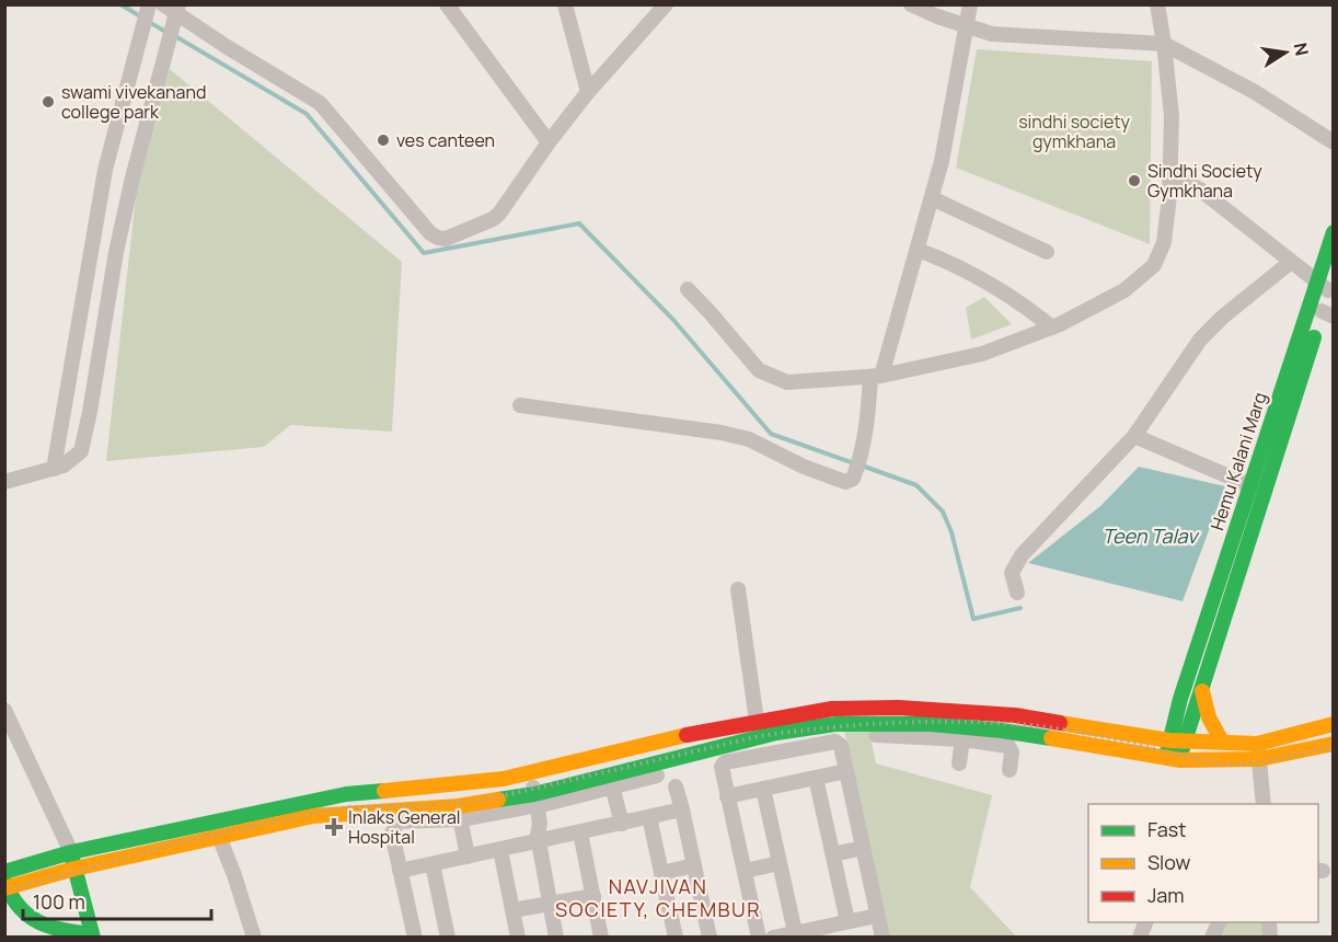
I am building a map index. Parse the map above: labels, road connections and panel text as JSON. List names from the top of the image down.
{
  "streets": {
    "main road": ["Hemu Kalani Marg"]
  },
  "districts": ["NAVJIVAN SOCIETY, CHEMBUR"],
  "water": ["Teen Talav"],
  "parks": ["sindhi society gymkhana"],
  "places": {
    "other": ["swami vivekanand college park", "ves canteen", "Sindhi Society Gymkhana"],
    "health": ["Inlaks General Hospital"]
  },
  "legend": ["Fast", "Slow", "Jam"],
  "scale_bar": "100 m",
  "north": "right"
}
